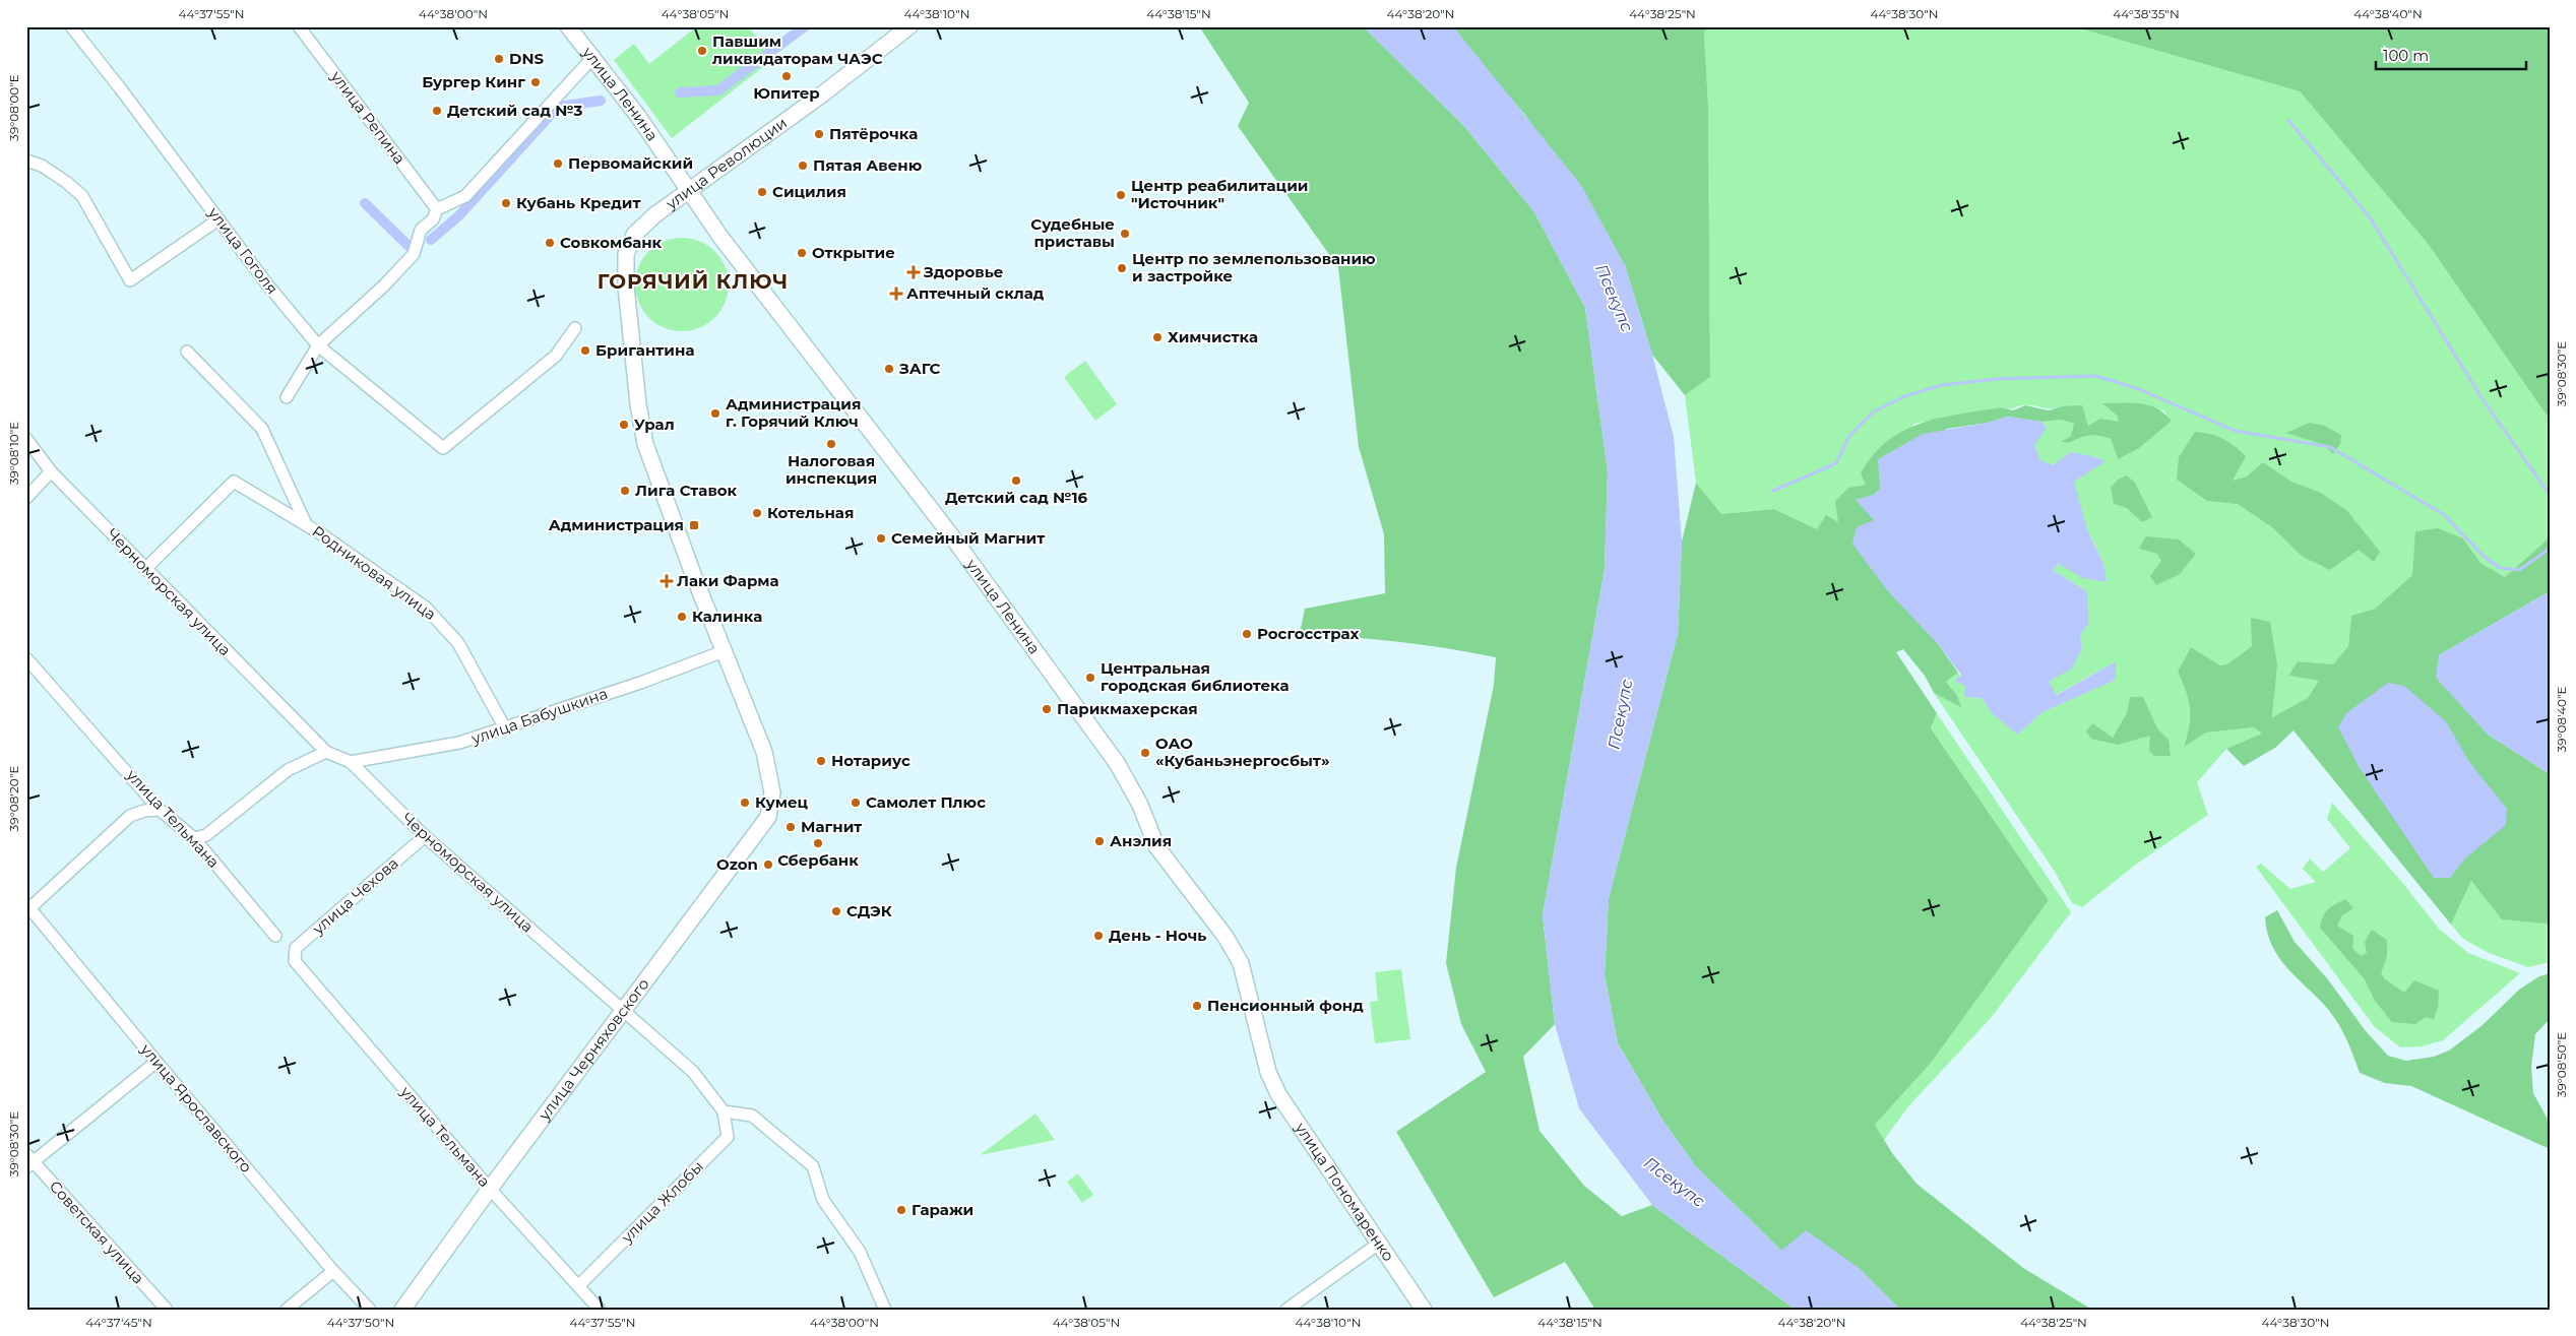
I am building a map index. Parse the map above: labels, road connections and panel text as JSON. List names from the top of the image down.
{
  "streets": {
    "street": [
      "улица Ленина",
      "улица Репина",
      "улица Революции",
      "улица Гоголя",
      "Родниковая улица",
      "Черноморская улица",
      "улица Бабушкина",
      "улица Тельмана",
      "улица Чехова",
      "улица Черняховского",
      "улица Ярославского",
      "улица Пономаренко",
      "улица Жлобы",
      "Советская улица"
    ]
  },
  "crossings": [
    ["улица Ленина", "улица Революции"],
    ["улица Ленина", "улица Пономаренко"],
    ["улица Революции", "улица Бабушкина"],
    ["улица Революции", "улица Черняховского"],
    ["Родниковая улица", "Черноморская улица"],
    ["Родниковая улица", "улица Бабушкина"],
    ["Черноморская улица", "улица Бабушкина"],
    ["Черноморская улица", "улица Чехова"],
    ["Черноморская улица", "улица Черняховского"],
    ["Черноморская улица", "улица Жлобы"],
    ["улица Бабушкина", "улица Черняховского"],
    ["улица Тельмана", "улица Чехова"],
    ["улица Тельмана", "улица Черняховского"],
    ["улица Тельмана", "улица Жлобы"]
  ],
  "districts": ["ГОРЯЧИЙ КЛЮЧ"],
  "water": ["Псекупс"],
  "places": {
    "other": [
      "Павшим ликвидаторам ЧАЭС",
      "DNS",
      "Юпитер",
      "Бургер Кинг",
      "Детский сад №3",
      "Пятёрочка",
      "Первомайский",
      "Пятая Авеню",
      "Сицилия",
      "Центр реабилитации \"Источник\"",
      "Кубань Кредит",
      "Судебные приставы",
      "Совкомбанк",
      "Открытие",
      "Центр по землепользованию и застройке",
      "Химчистка",
      "Бригантина",
      "ЗАГС",
      "Администрация г. Горячий Ключ",
      "Урал",
      "Налоговая инспекция",
      "Детский сад №16",
      "Лига Ставок",
      "Котельная",
      "Семейный Магнит",
      "Калинка",
      "Росгосстрах",
      "Центральная городская библиотека",
      "Парикмахерская",
      "ОАО «Кубаньэнергосбыт»",
      "Нотариус",
      "Кумец",
      "Самолет Плюс",
      "Магнит",
      "Анэлия",
      "Сбербанк",
      "Ozon",
      "СДЭК",
      "День - Ночь",
      "Пенсионный фонд",
      "Гаражи"
    ],
    "health": ["Здоровье", "Аптечный склад", "Лаки Фарма"],
    "transit": ["Администрация"]
  },
  "scale_bar": "100 m",
  "coordinates": [
    "44°37'55\"N",
    "44°38'00\"N",
    "44°38'05\"N",
    "44°38'10\"N",
    "44°38'15\"N",
    "44°38'20\"N",
    "44°38'25\"N",
    "44°38'30\"N",
    "44°38'35\"N",
    "44°38'40\"N",
    "39°08'00\"E",
    "39°08'30\"E",
    "39°08'10\"E",
    "39°08'40\"E",
    "39°08'20\"E",
    "39°08'50\"E",
    "44°37'45\"N",
    "44°37'50\"N"
  ]
}
